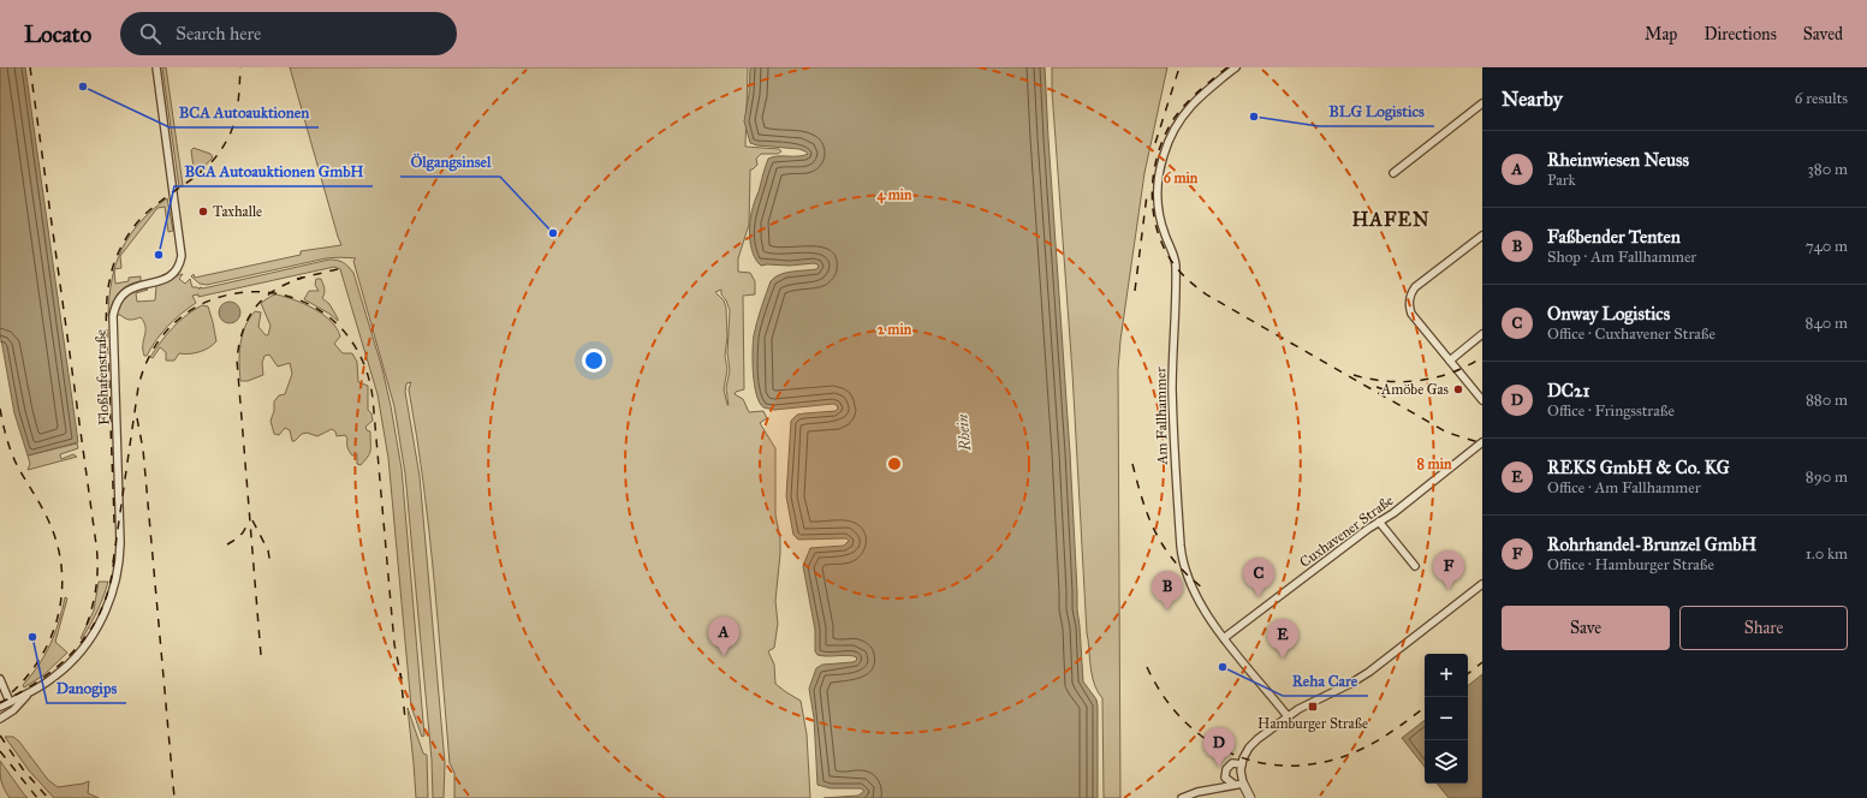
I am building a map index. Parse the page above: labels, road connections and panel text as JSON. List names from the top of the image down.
{
  "streets": {
    "street": ["Floßhafenstraße", "Am Fallhammer", "Cuxhavener Straße"]
  },
  "crossings": [
    ["Am Fallhammer", "Cuxhavener Straße"]
  ],
  "districts": ["HAFEN"],
  "water": ["Rhein"],
  "places": {
    "other": [
      "BCA Autoauktionen",
      "BLG Logistics",
      "Taxhalle",
      "Ölgangsinsel",
      "BCA Autoauktionen GmbH",
      "Amöbe Gas",
      "Danogips",
      "Reha Care"
    ],
    "transit": ["Hamburger Straße"]
  },
  "page": {
    "header": "Locato",
    "search": "Search here",
    "nav": ["Map", "Directions", "Saved"],
    "heading": ["Nearby", "6 results"],
    "list": [
      {
        "mark": "A",
        "name": "Rheinwiesen Neuss",
        "note": "Park",
        "value": "380 m"
      },
      {
        "mark": "B",
        "name": "Faßbender Tenten",
        "note": "Shop · Am Fallhammer",
        "value": "740 m"
      },
      {
        "mark": "C",
        "name": "Onway Logistics",
        "note": "Office · Cuxhavener Straße",
        "value": "840 m"
      },
      {
        "mark": "D",
        "name": "DC21",
        "note": "Office · Fringsstraße",
        "value": "880 m"
      },
      {
        "mark": "E",
        "name": "REKS GmbH & Co. KG",
        "note": "Office · Am Fallhammer",
        "value": "890 m"
      },
      {
        "mark": "F",
        "name": "Rohrhandel-Brunzel GmbH",
        "note": "Office · Hamburger Straße",
        "value": "1.0 km"
      }
    ],
    "pins": [
      "F",
      "C",
      "B",
      "A",
      "E",
      "D"
    ],
    "buttons": ["Save", "Share"],
    "map_buttons": ["+", "−"]
  },
  "rings": [
    "6 min",
    "4 min",
    "2 min",
    "8 min"
  ]
}
